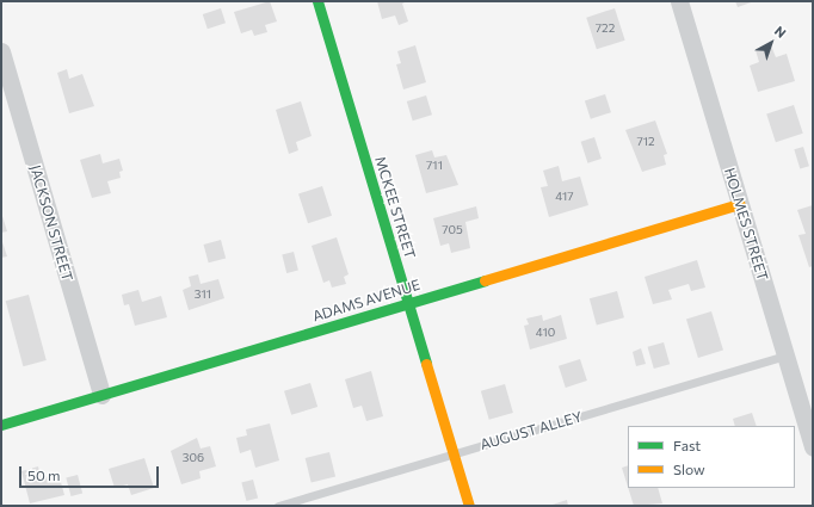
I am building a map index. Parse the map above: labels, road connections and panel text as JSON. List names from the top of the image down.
{
  "streets": {
    "street": [
      "MCKEE STREET",
      "JACKSON STREET",
      "HOLMES STREET",
      "ADAMS AVENUE"
    ],
    "lane": ["AUGUST ALLEY"]
  },
  "crossings": [
    ["MCKEE STREET", "ADAMS AVENUE"],
    ["MCKEE STREET", "AUGUST ALLEY"],
    ["JACKSON STREET", "ADAMS AVENUE"],
    ["HOLMES STREET", "ADAMS AVENUE"],
    ["HOLMES STREET", "AUGUST ALLEY"]
  ],
  "house_numbers": [
    "722",
    "712",
    "711",
    "417",
    "705",
    "311",
    "410",
    "306"
  ],
  "legend": ["Fast", "Slow"],
  "scale_bar": "50 m",
  "north": "top right"
}
